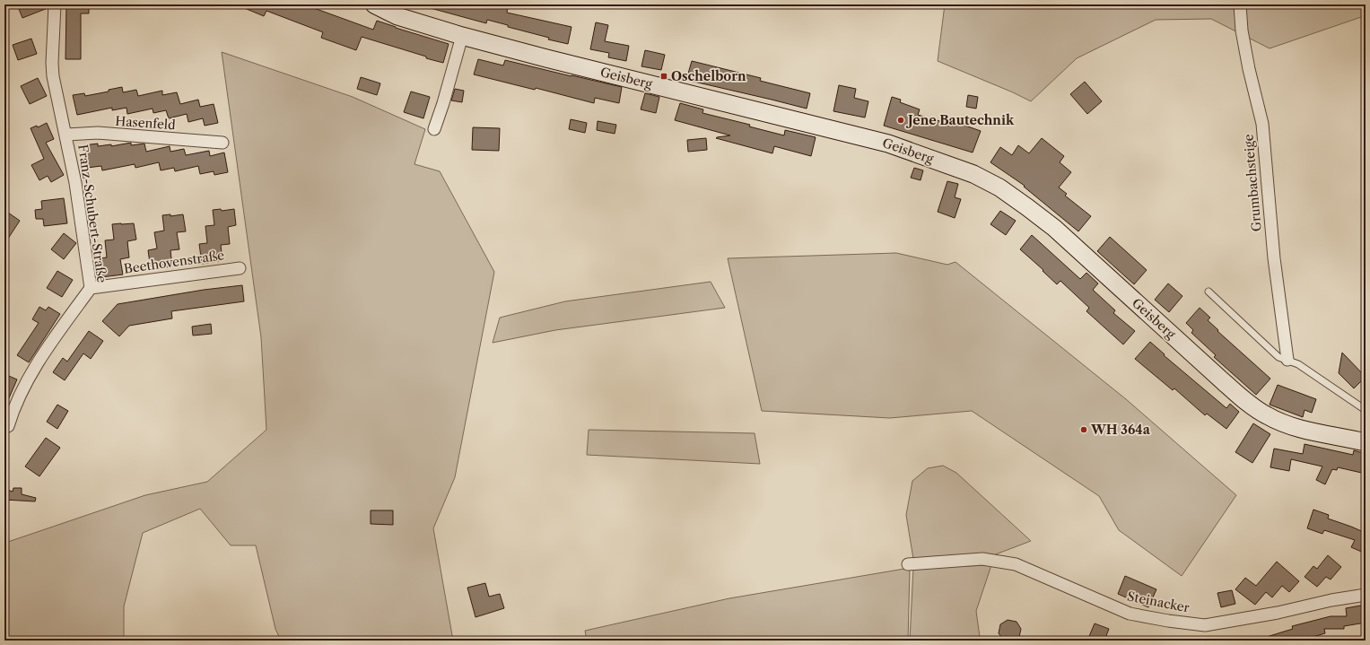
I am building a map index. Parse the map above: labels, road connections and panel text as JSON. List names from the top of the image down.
{
  "streets": {
    "street": [
      "Geisberg",
      "Hasenfeld",
      "Grumbachsteige",
      "Franz-Schubert-Straße",
      "Beethovenstraße",
      "Steinacker"
    ]
  },
  "crossings": [
    ["Hasenfeld", "Franz-Schubert-Straße"],
    ["Franz-Schubert-Straße", "Beethovenstraße"]
  ],
  "places": {
    "transit": ["Oschelborn"],
    "other": ["Jene Bautechnik", "WH 364a"]
  }
}
